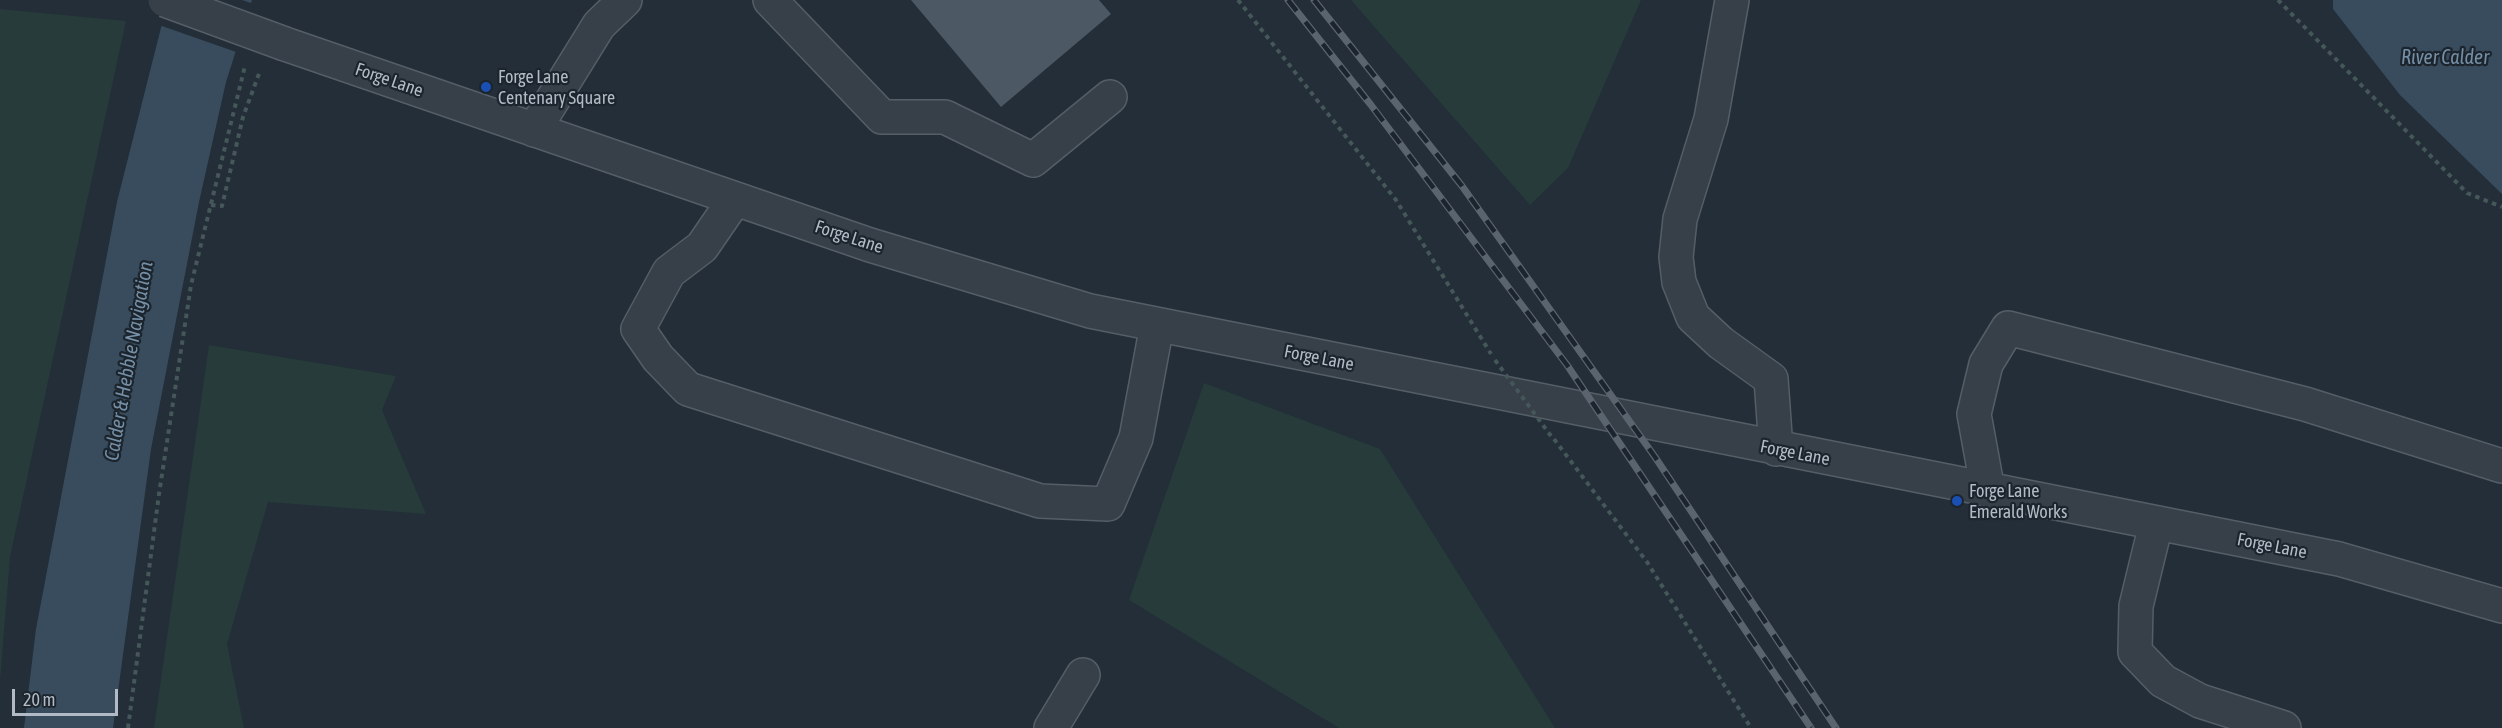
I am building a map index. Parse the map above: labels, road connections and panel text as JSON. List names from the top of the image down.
{
  "streets": {
    "street": ["Forge Lane"]
  },
  "water": ["River Calder", "Calder & Hebble Navigation"],
  "places": ["Forge Lane Centenary Square", "Forge Lane Emerald Works"],
  "scale_bar": "20 m"
}
